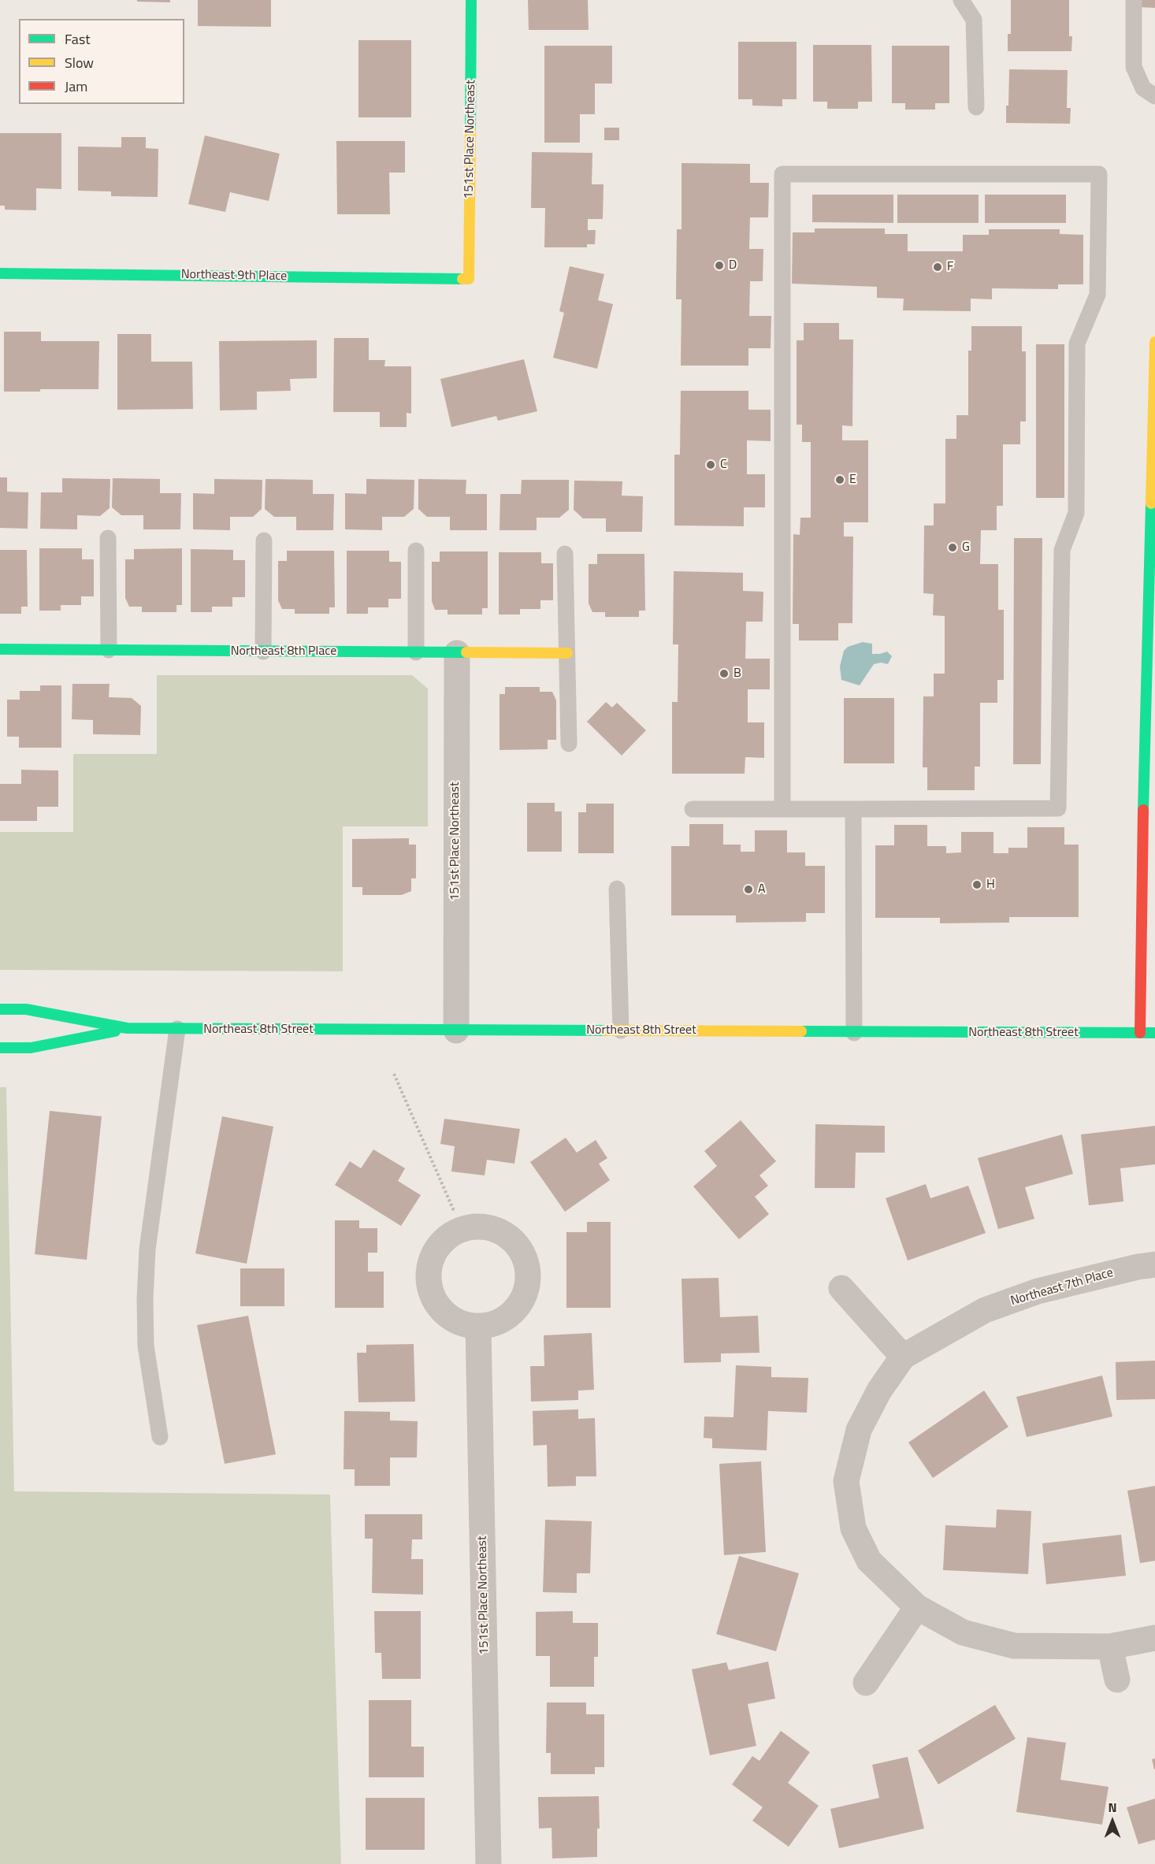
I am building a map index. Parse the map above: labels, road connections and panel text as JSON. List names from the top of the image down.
{
  "streets": {
    "street": [
      "151st Place Northeast",
      "Northeast 9th Place",
      "Northeast 8th Place",
      "Northeast 8th Street",
      "Northeast 7th Place"
    ]
  },
  "crossings": [
    ["151st Place Northeast", "Northeast 9th Place"],
    ["151st Place Northeast", "Northeast 8th Place"],
    ["151st Place Northeast", "Northeast 8th Street"]
  ],
  "places": [
    "D",
    "F",
    "C",
    "E",
    "G",
    "B",
    "H",
    "A"
  ],
  "legend": ["Fast", "Slow", "Jam"],
  "north": "top"
}
